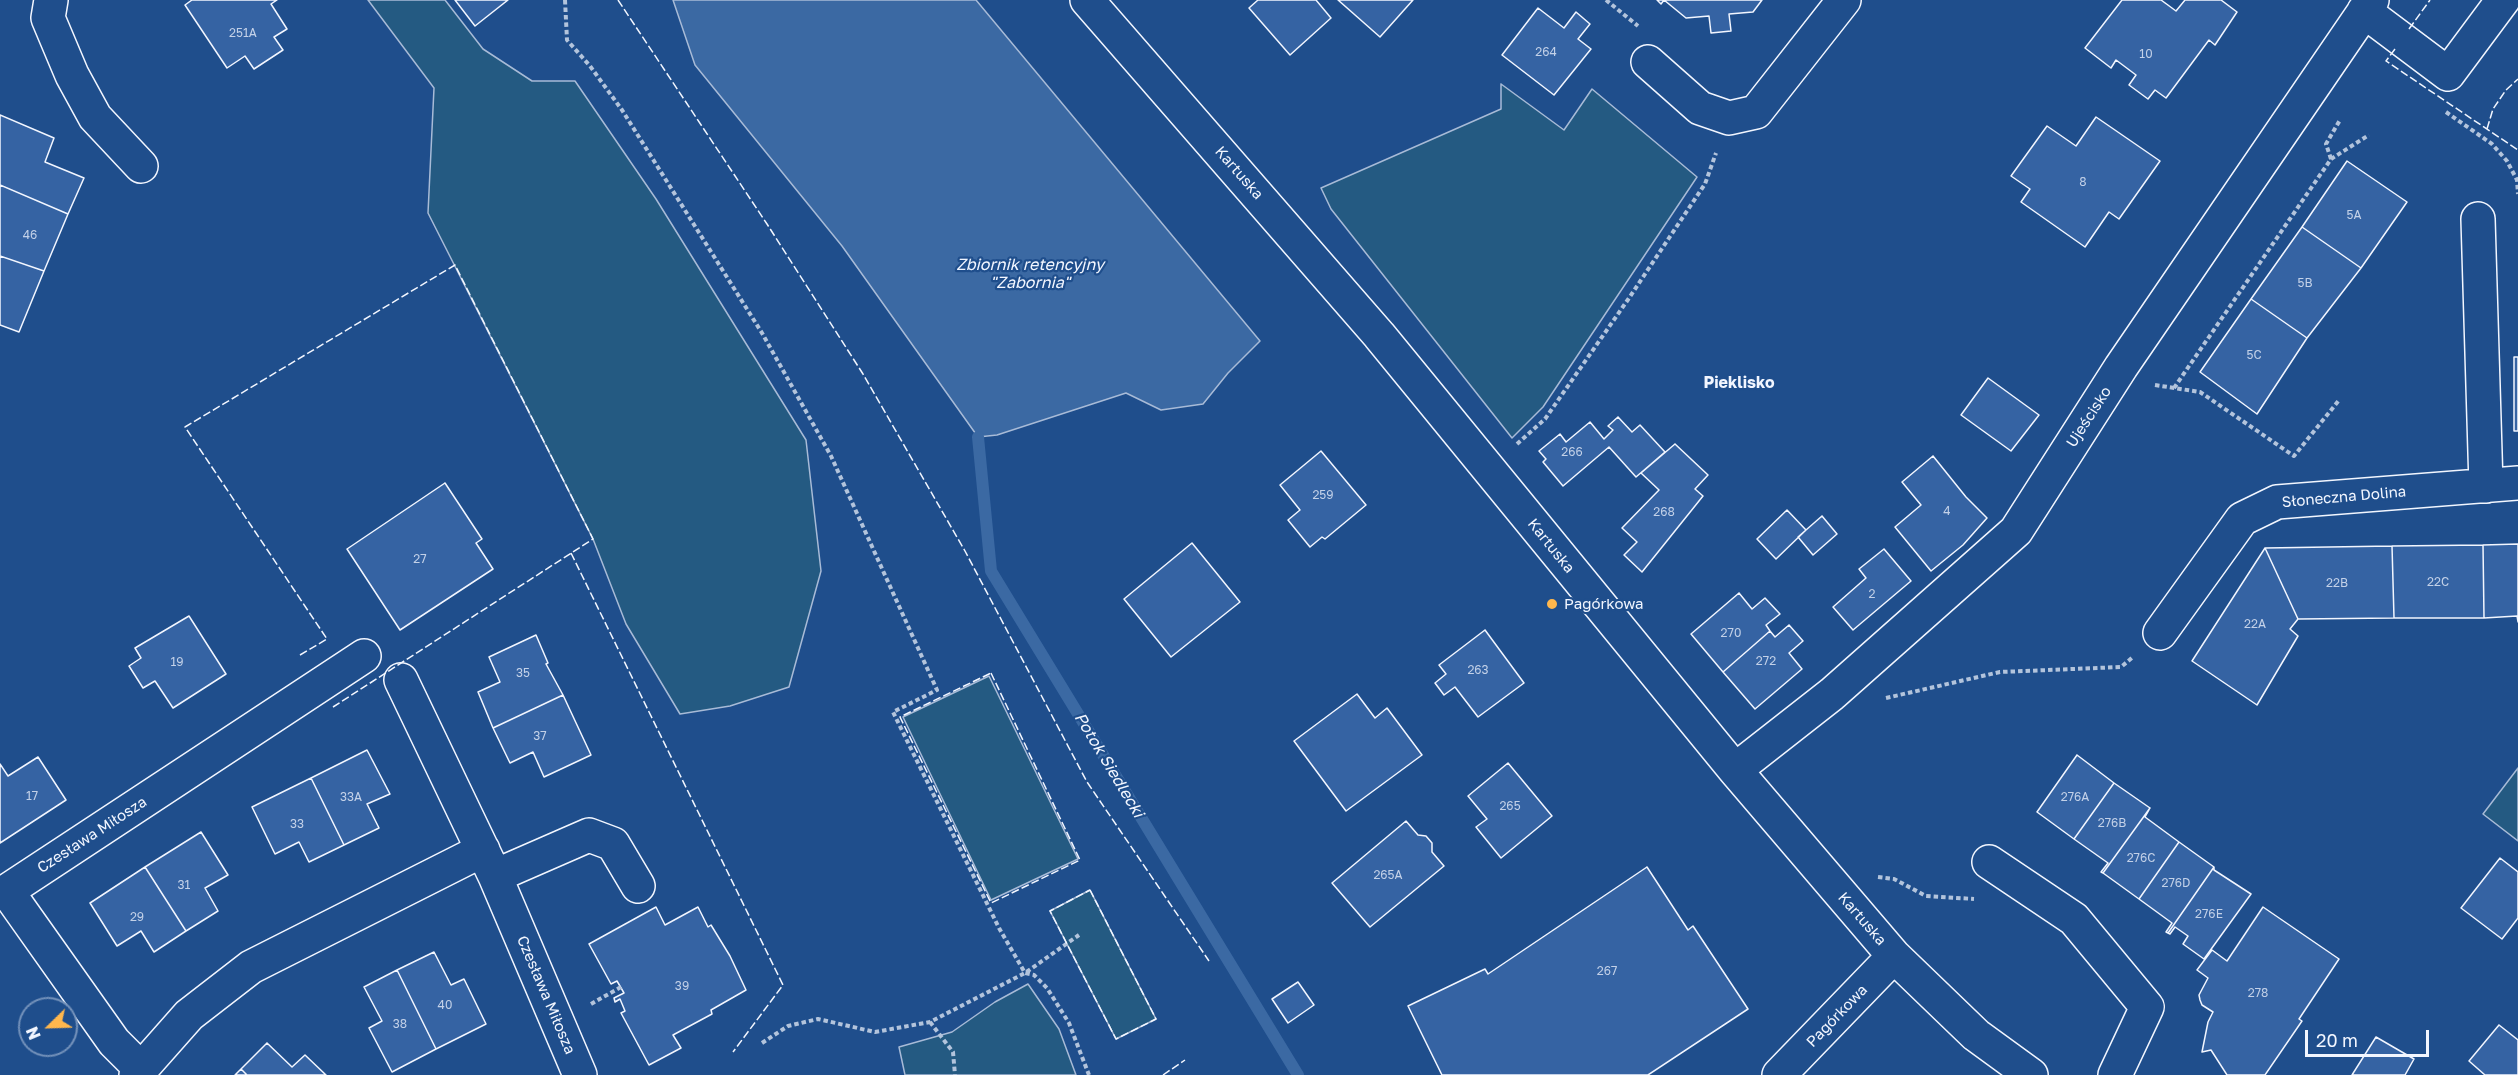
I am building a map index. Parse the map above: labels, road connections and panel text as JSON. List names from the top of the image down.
{
  "streets": {
    "street": [
      "Kartuska",
      "Ujeścisko",
      "Słoneczna Dolina",
      "Czesława Miłosza",
      "Pagórkowa"
    ]
  },
  "crossings": [
    ["Kartuska", "Ujeścisko"],
    ["Kartuska", "Pagórkowa"]
  ],
  "districts": ["Pieklisko"],
  "water": ["Zbiornik retencyjny \"Zabornia\"", "Potok Siedlecki"],
  "places": ["Pagórkowa"],
  "house_numbers": [
    "251A",
    "264",
    "10",
    "8",
    "5A",
    "46",
    "5B",
    "5C",
    "266",
    "259",
    "4",
    "268",
    "27",
    "22C",
    "22B",
    "2",
    "22A",
    "270",
    "272",
    "19",
    "263",
    "35",
    "37",
    "17",
    "33A",
    "276A",
    "265",
    "276B",
    "33",
    "276C",
    "265A",
    "276D",
    "31",
    "276E",
    "29",
    "267",
    "39",
    "278",
    "40",
    "38"
  ],
  "scale_bar": "20 m",
  "north": "bottom left"
}
